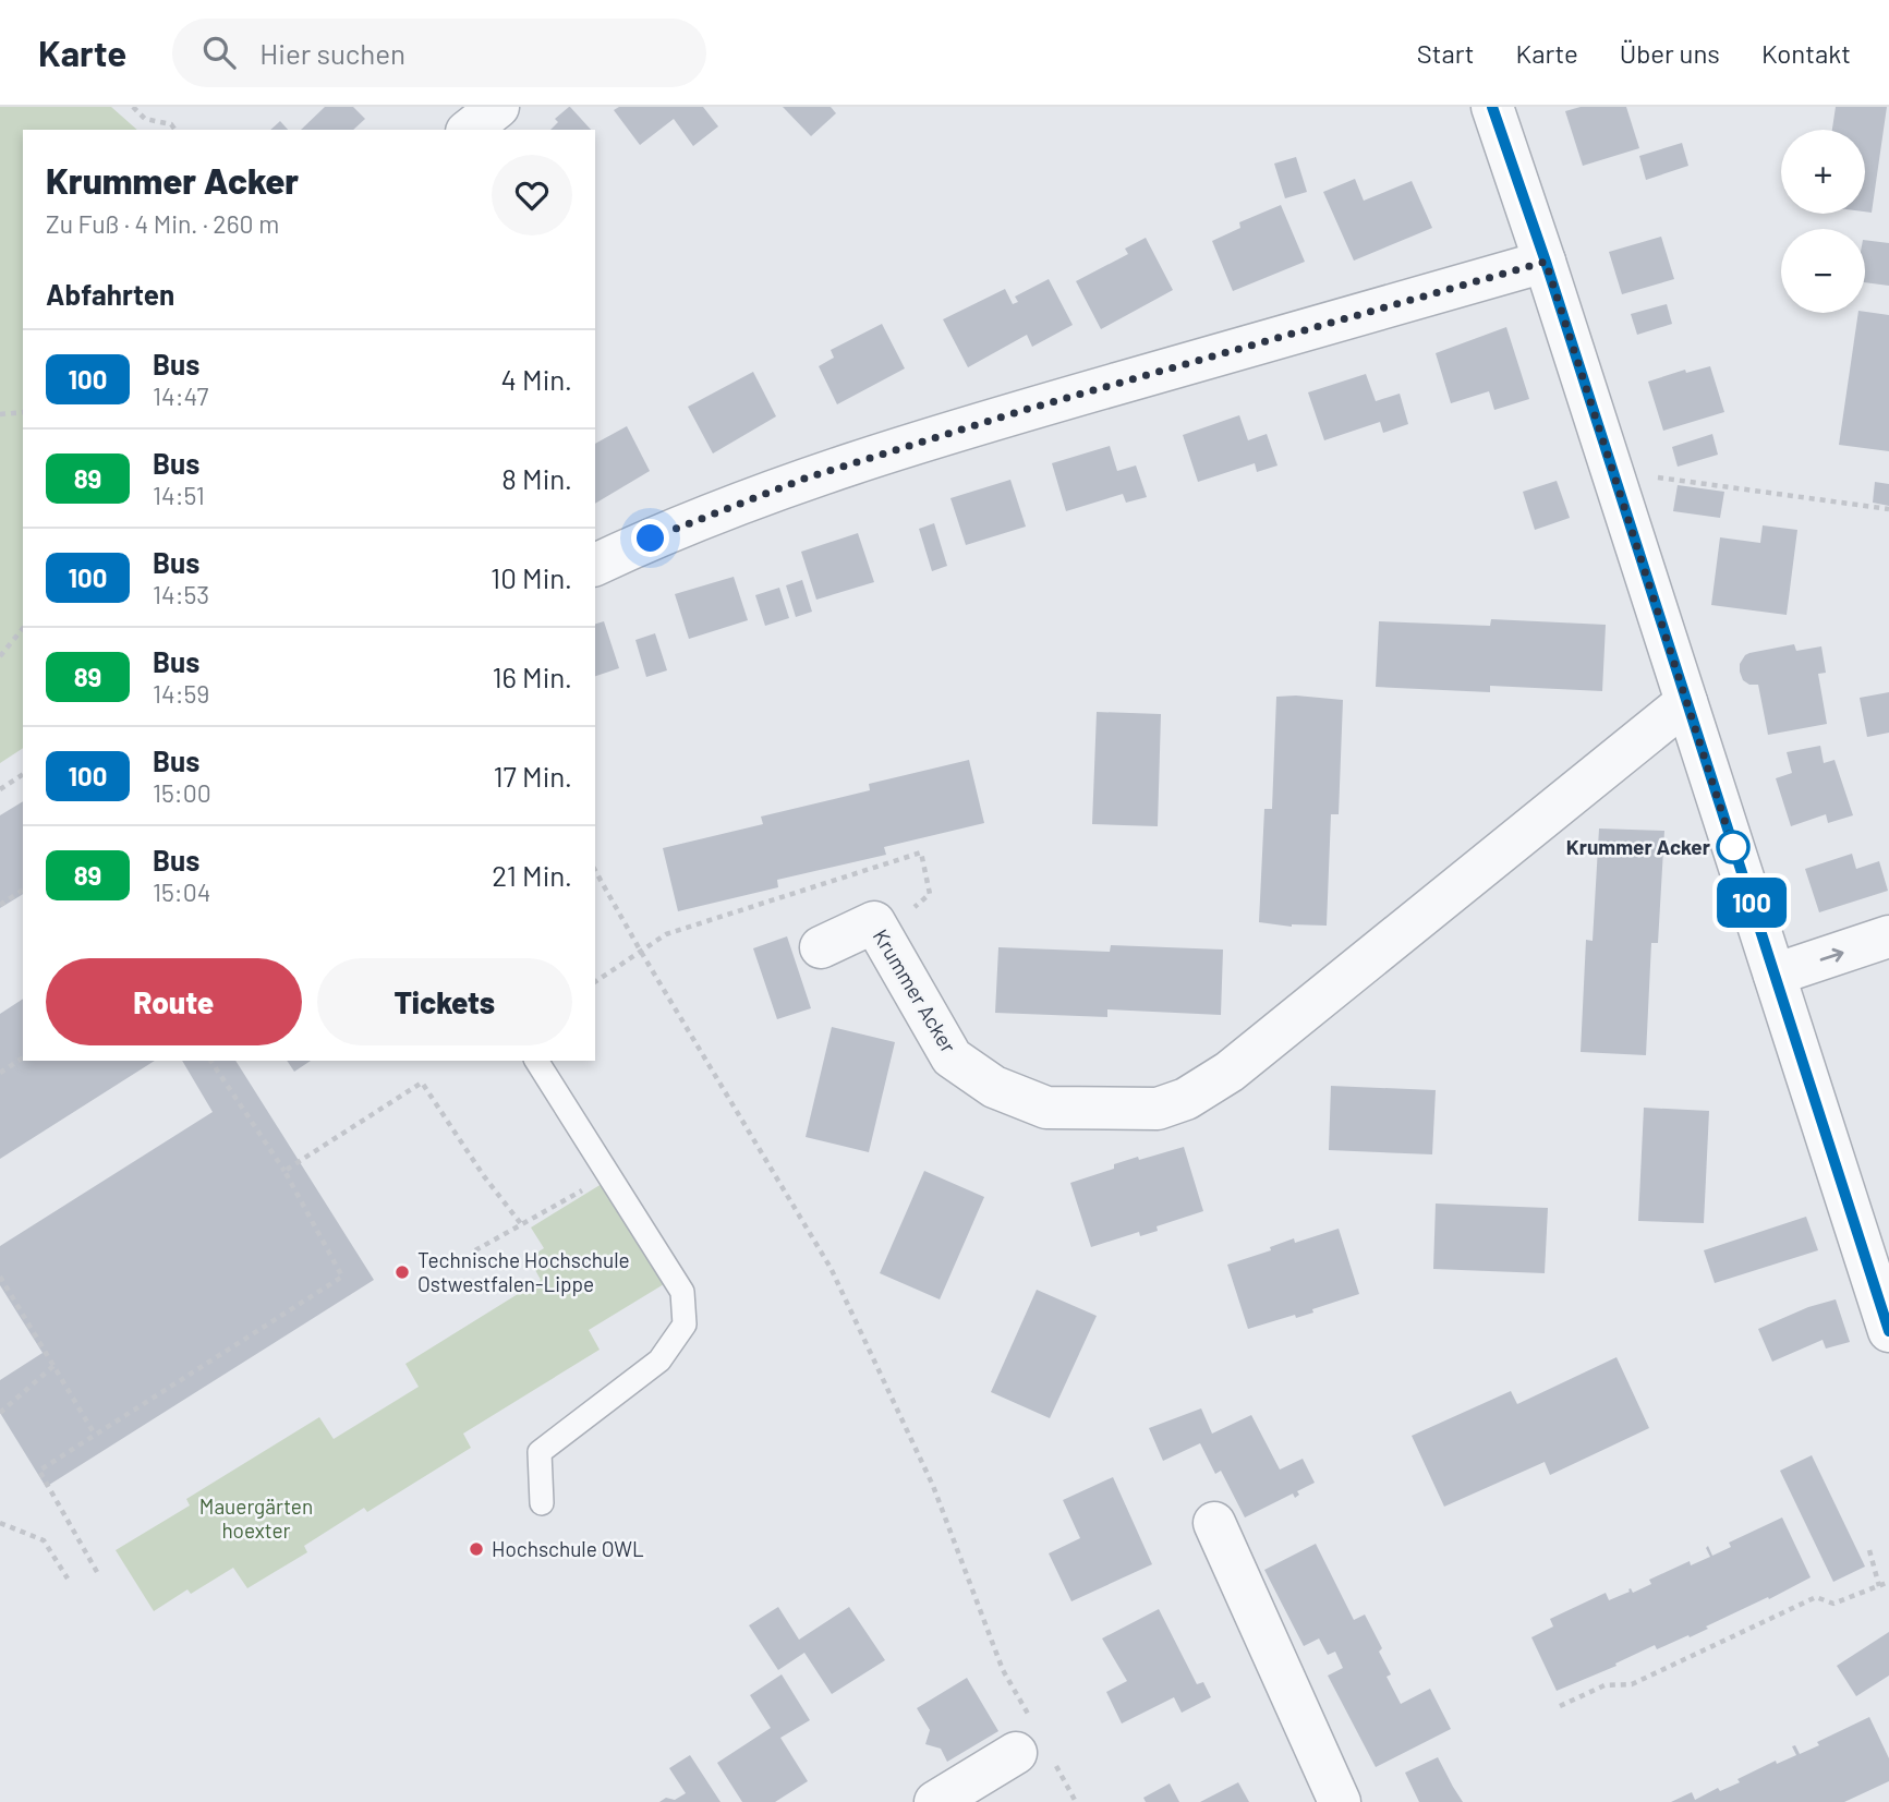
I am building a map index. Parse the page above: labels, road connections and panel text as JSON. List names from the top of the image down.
{
  "streets": {
    "street": ["Krummer Acker"]
  },
  "parks": ["Mauergärten hoexter"],
  "places": ["Krummer Acker", "Technische Hochschule Ostwestfalen-Lippe", "Hochschule OWL"],
  "lines": ["bus line 100"],
  "page": {
    "header": "Karte",
    "search": "Hier suchen",
    "nav": [
      "Start",
      "Karte",
      "Über uns",
      "Kontakt"
    ],
    "on_map": "100",
    "map_buttons": ["+", "−"],
    "heading": [
      ["Krummer Acker", "Zu Fuß · 4 Min. · 260 m"],
      "Abfahrten"
    ],
    "list": [
      {
        "mark": "100",
        "name": "Bus",
        "note": "14:47",
        "value": "4 Min."
      },
      {
        "mark": "89",
        "name": "Bus",
        "note": "14:51",
        "value": "8 Min."
      },
      {
        "mark": "100",
        "name": "Bus",
        "note": "14:53",
        "value": "10 Min."
      },
      {
        "mark": "89",
        "name": "Bus",
        "note": "14:59",
        "value": "16 Min."
      },
      {
        "mark": "100",
        "name": "Bus",
        "note": "15:00",
        "value": "17 Min."
      },
      {
        "mark": "89",
        "name": "Bus",
        "note": "15:04",
        "value": "21 Min."
      }
    ],
    "buttons": ["Route", "Tickets"]
  }
}
